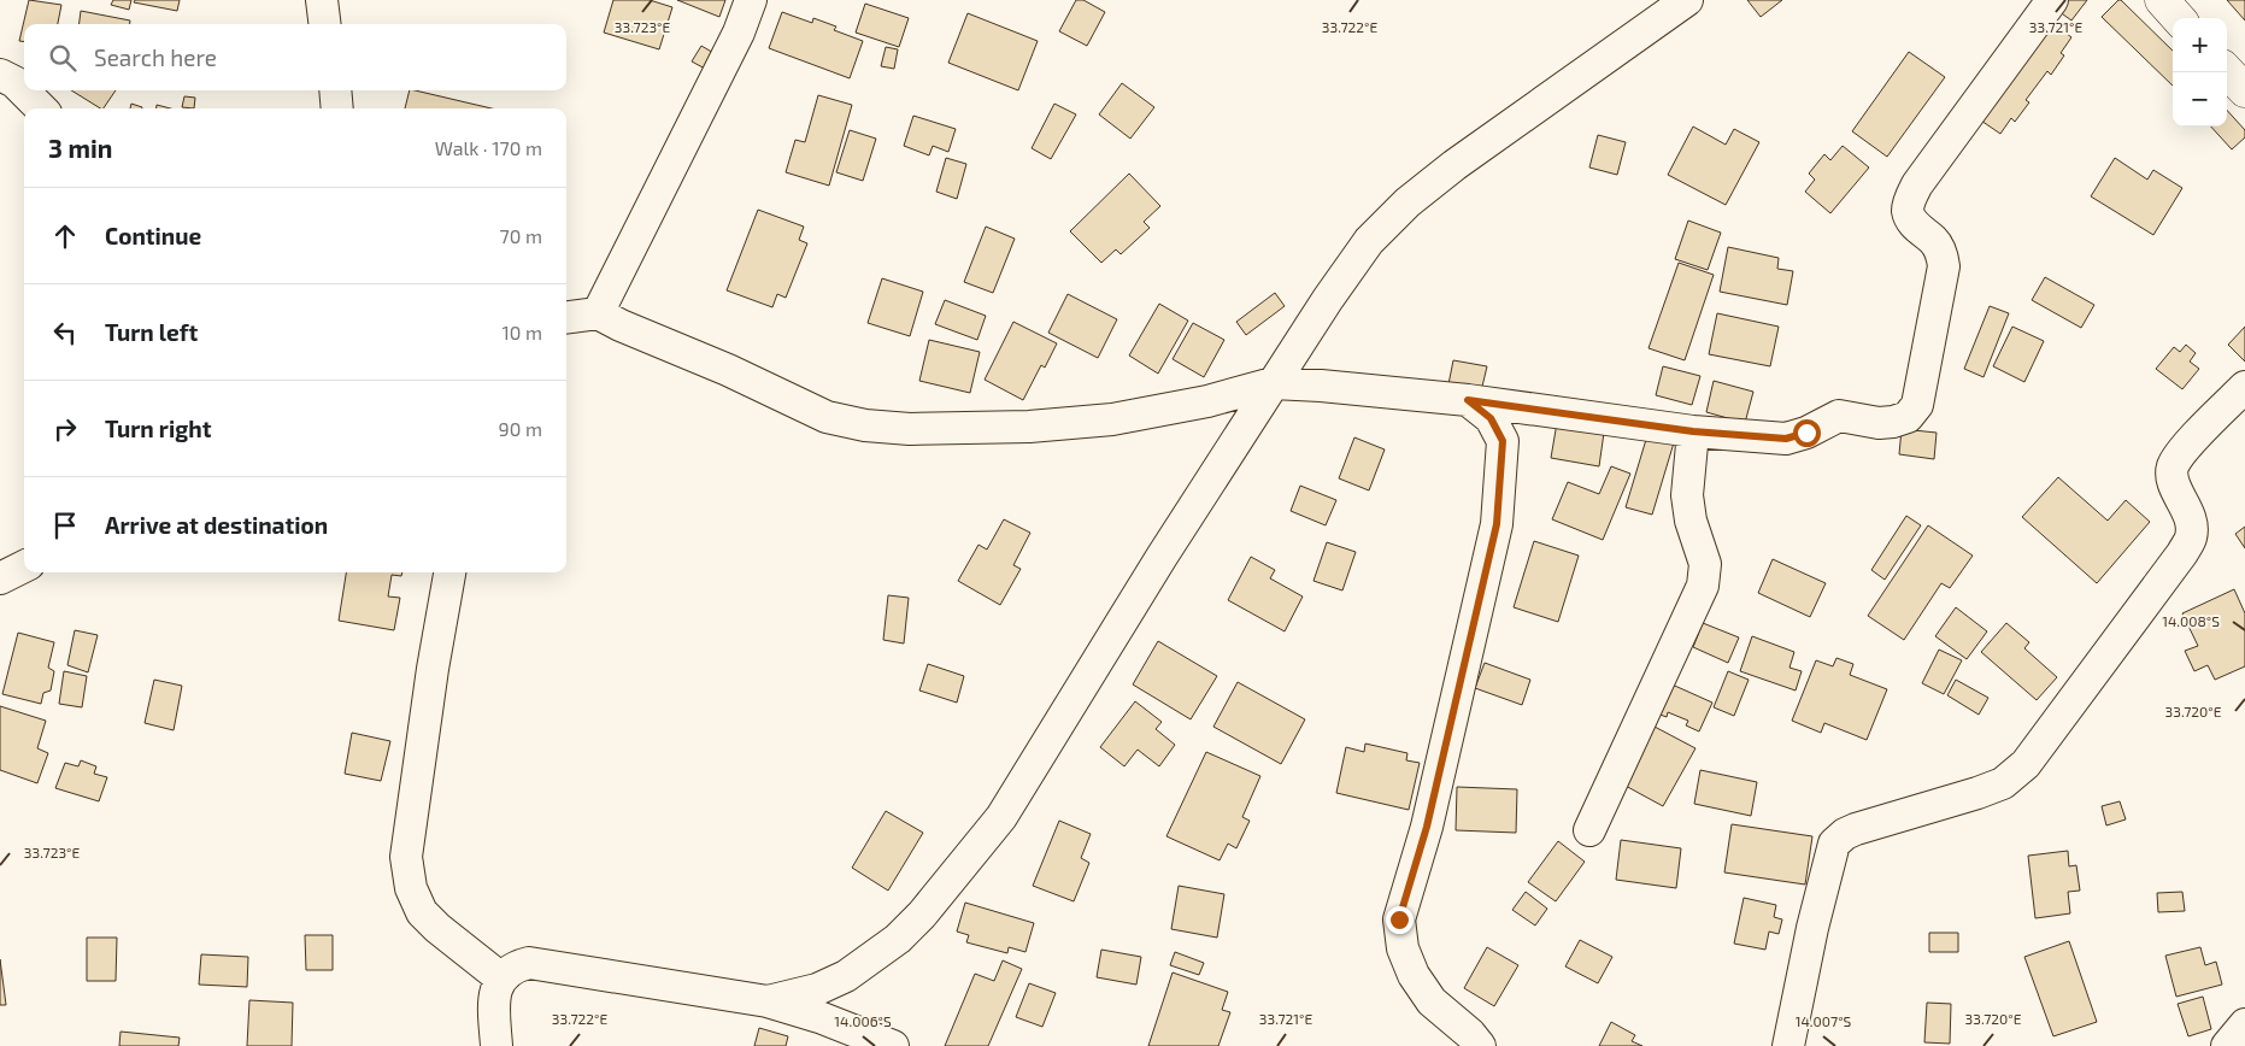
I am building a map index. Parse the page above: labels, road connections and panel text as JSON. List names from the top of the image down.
{
  "page": {
    "map_buttons": ["+", "−"],
    "search": "Search here",
    "heading": ["3 min", "Walk · 170 m"],
    "list": [
      ["Continue", "70 m"],
      ["Turn left", "10 m"],
      ["Turn right", "90 m"],
      "Arrive at destination"
    ]
  },
  "coordinates": [
    "33.723°E",
    "33.722°E",
    "33.721°E",
    "14.008°S",
    "33.720°E",
    "14.006°S",
    "14.007°S"
  ]
}
